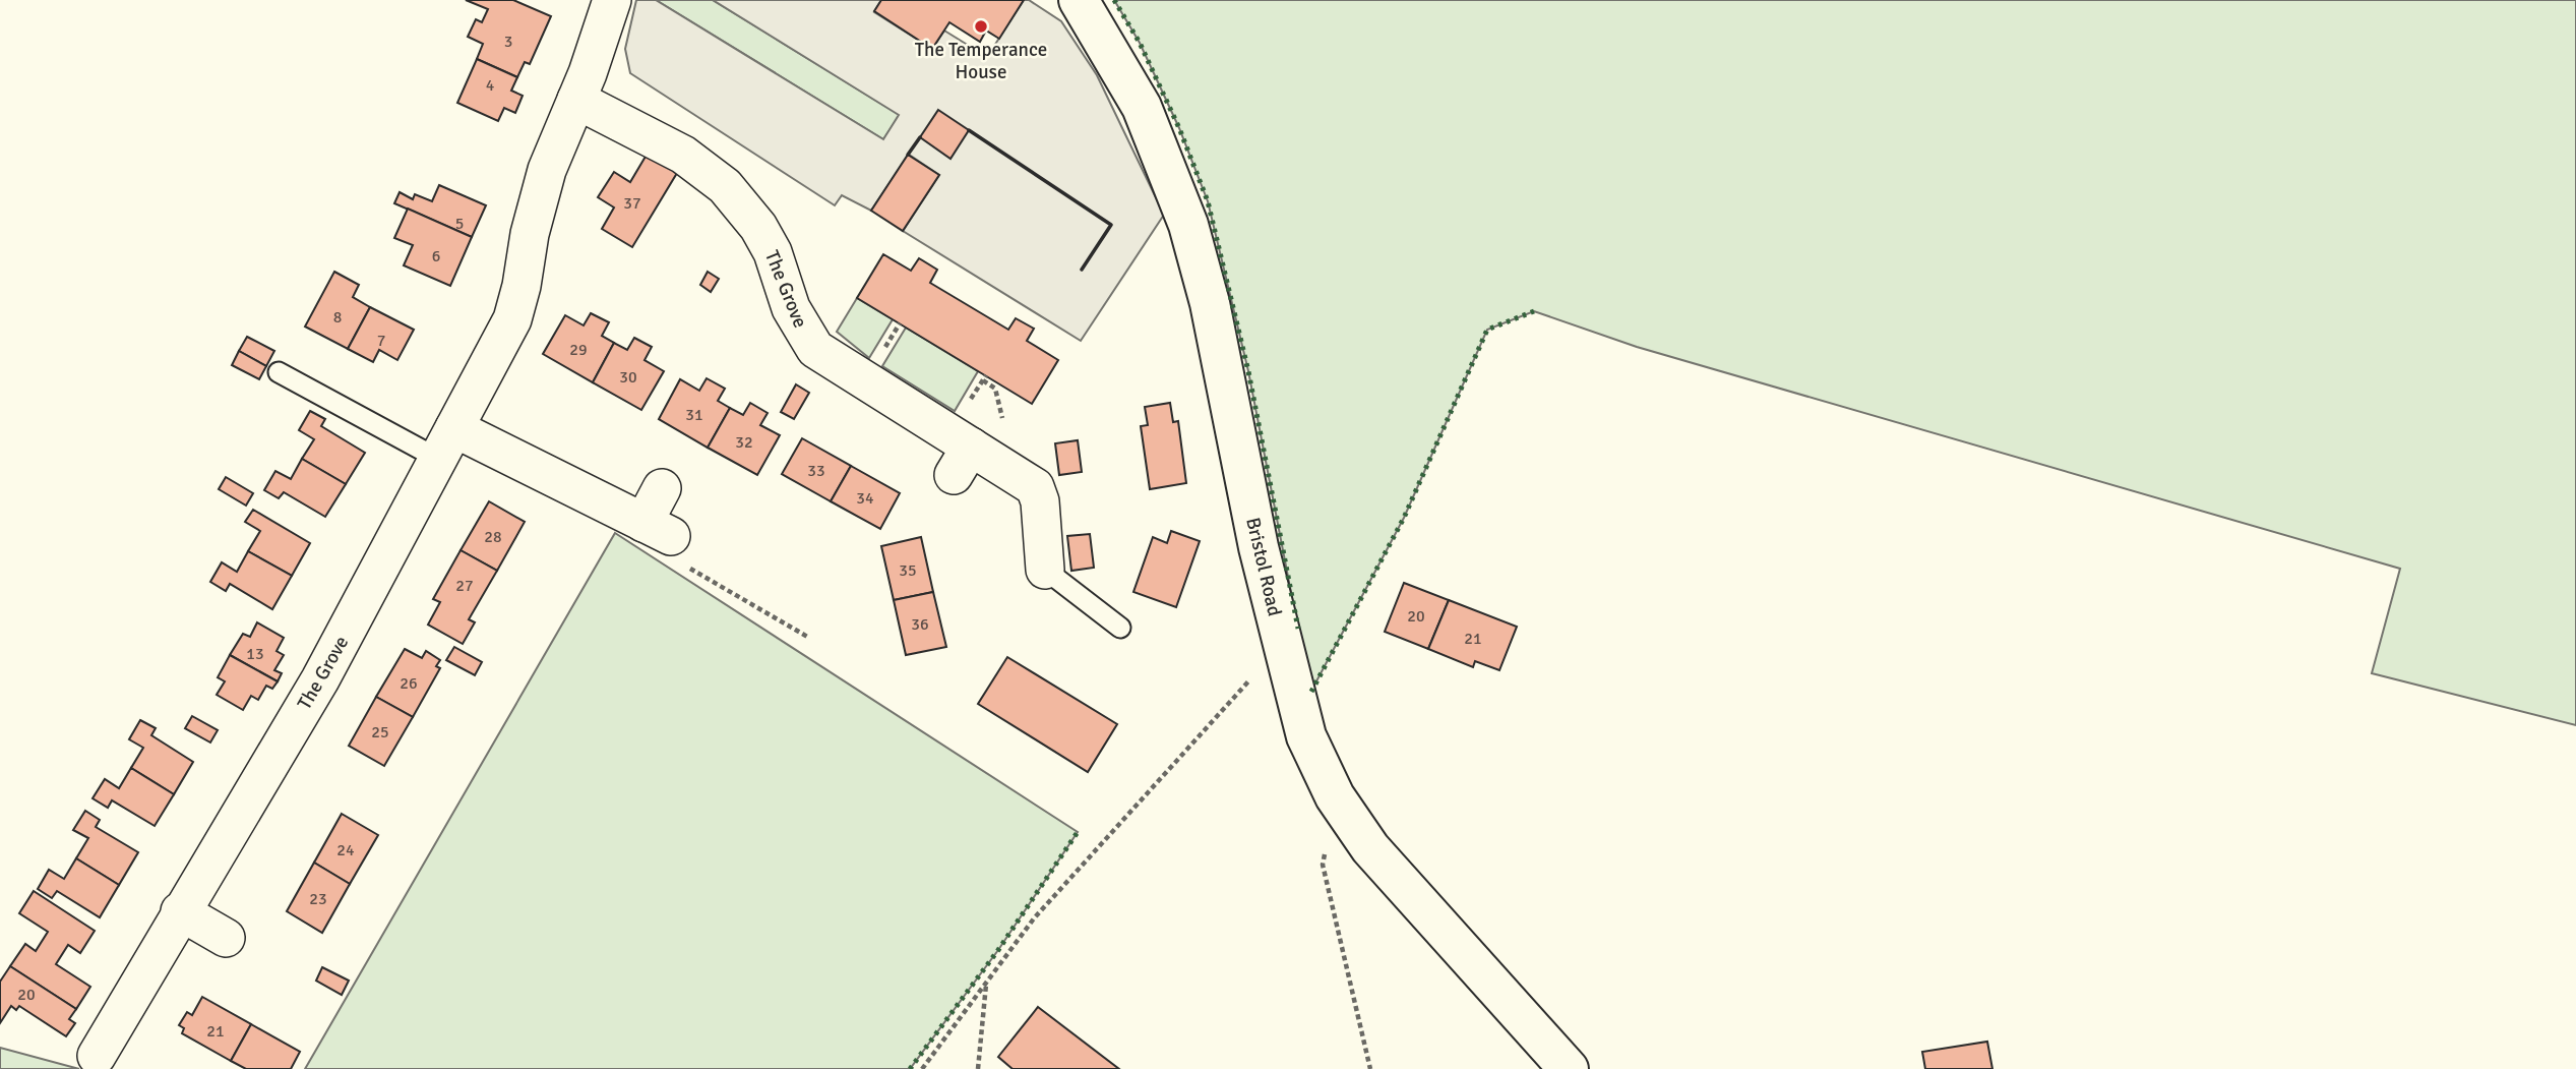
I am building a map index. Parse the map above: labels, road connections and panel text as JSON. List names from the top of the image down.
{
  "streets": {
    "main road": ["Bristol Road"],
    "street": ["The Grove"]
  },
  "places": ["The Temperance House"],
  "house_numbers": [
    "3",
    "4",
    "37",
    "5",
    "6",
    "8",
    "7",
    "29",
    "30",
    "31",
    "32",
    "33",
    "34",
    "28",
    "35",
    "27",
    "20",
    "36",
    "21",
    "13",
    "26",
    "25",
    "24",
    "23",
    "20",
    "21"
  ]
}
